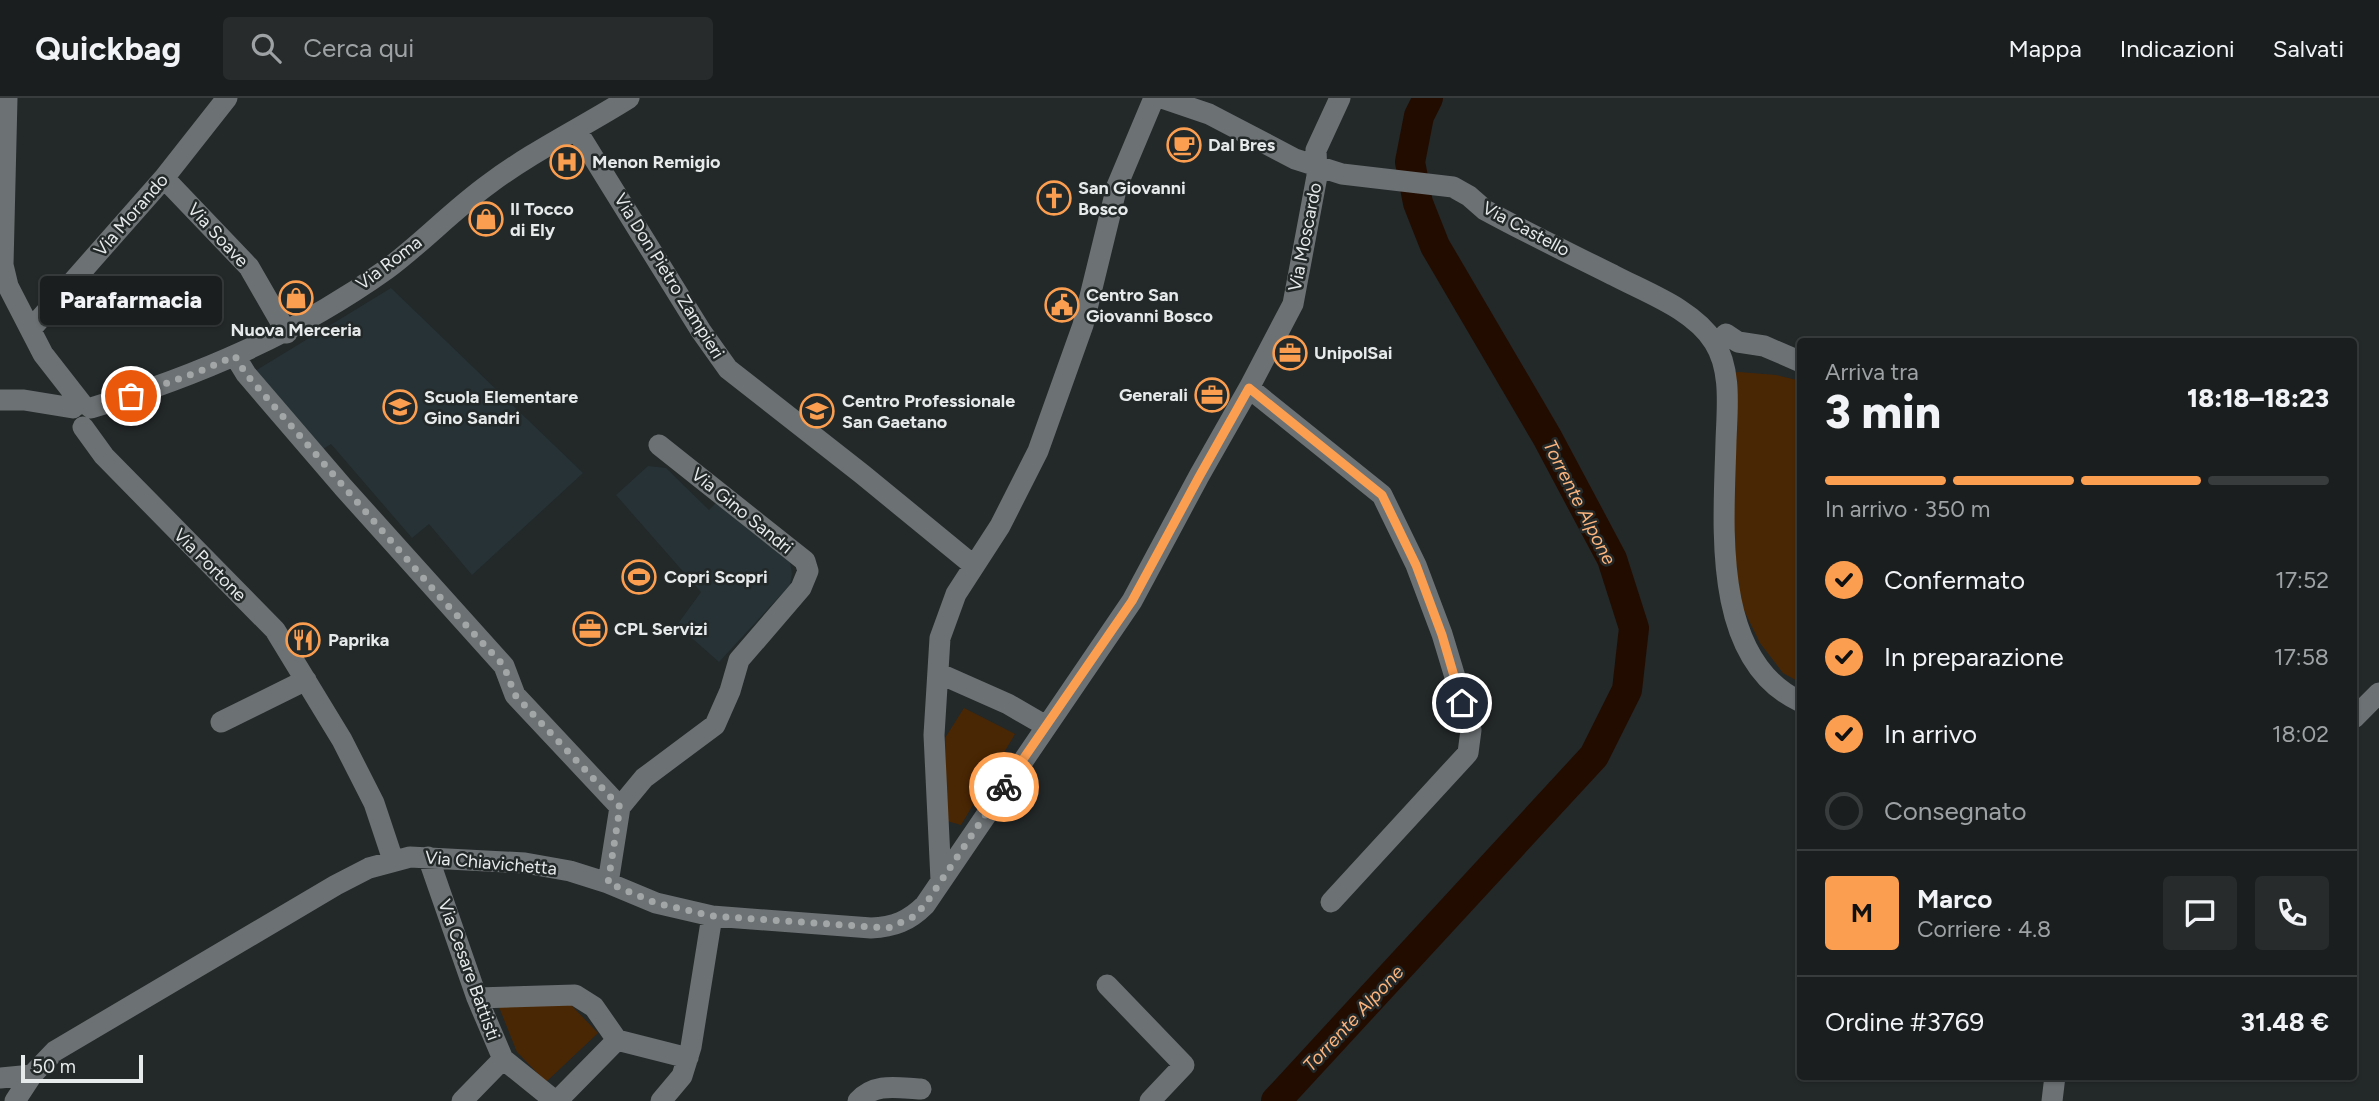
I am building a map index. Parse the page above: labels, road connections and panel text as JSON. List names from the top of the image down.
{
  "streets": {
    "street": [
      "Via Morando",
      "Via Castello",
      "Via Soave",
      "Via Moscardo",
      "Via Roma",
      "Via Don Pietro Zampieri",
      "Via Gino Sandri",
      "Via Portone",
      "Via Chiavichetta",
      "Via Cesare Battisti"
    ]
  },
  "crossings": [
    ["Via Morando", "Via Soave"],
    ["Via Castello", "Via Moscardo"],
    ["Via Soave", "Via Roma"],
    ["Via Moscardo", "Via Chiavichetta"],
    ["Via Roma", "Via Don Pietro Zampieri"],
    ["Via Roma", "Via Portone"],
    ["Via Portone", "Via Chiavichetta"],
    ["Via Chiavichetta", "Via Cesare Battisti"]
  ],
  "water": ["Torrente Alpone"],
  "places": {
    "cafe": ["Dal Bres"],
    "hospital": ["Menon Remigio"],
    "church": ["San Giovanni Bosco"],
    "shop": ["Il Tocco di Ely", "Nuova Merceria"],
    "public building": ["Centro San Giovanni Bosco"],
    "office": ["UnipolSai", "Generali", "CPL Servizi"],
    "other": ["Parafarmacia"],
    "school or university": ["Scuola Elementare Gino Sandri", "Centro Professionale San Gaetano"],
    "sports": ["Copri Scopri"],
    "restaurant": ["Paprika"]
  },
  "scale_bar": "50 m",
  "page": {
    "header": "Quickbag",
    "search": "Cerca qui",
    "nav": ["Mappa", "Indicazioni", "Salvati"],
    "bubble": "Parafarmacia",
    "heading": ["3 min", "Arriva tra", "18:18–18:23"],
    "panel": [
      "Marco",
      "Corriere · 4.8",
      "Ordine #3769",
      "31.48 €"
    ],
    "bar": "In arrivo · 350 m",
    "list": [
      ["Confermato", "17:52"],
      ["In preparazione", "17:58"],
      ["In arrivo", "18:02"],
      "Consegnato"
    ],
    "round": "M",
    "scale": "50 m"
  }
}
